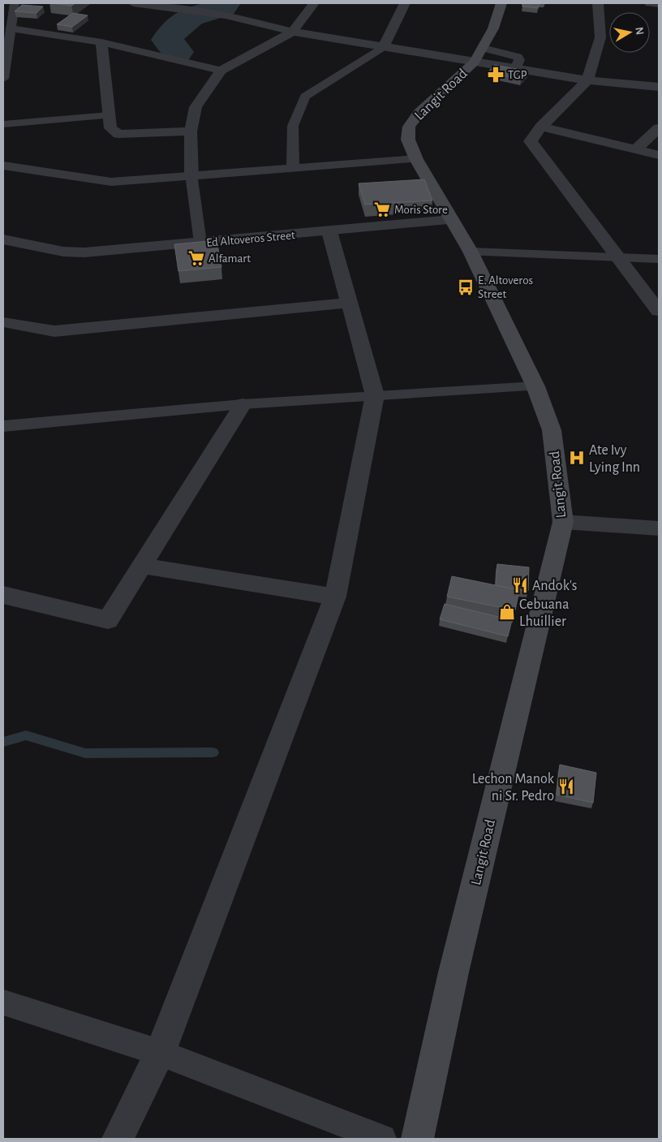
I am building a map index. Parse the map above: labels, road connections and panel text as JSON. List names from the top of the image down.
{
  "streets": {
    "main road": ["Langit Road"],
    "street": ["Ed Altoveros Street"]
  },
  "crossings": [
    ["Langit Road", "Ed Altoveros Street"]
  ],
  "places": {
    "pharmacy": ["TGP"],
    "supermarket": ["Moris Store", "Alfamart"],
    "bus stop": ["E. Altoveros Street"],
    "hospital": ["Ate Ivy Lying Inn"],
    "restaurant": ["Andok's", "Lechon Manok ni Sr. Pedro"],
    "shop": ["Cebuana Lhuillier"]
  },
  "north": "right"
}
